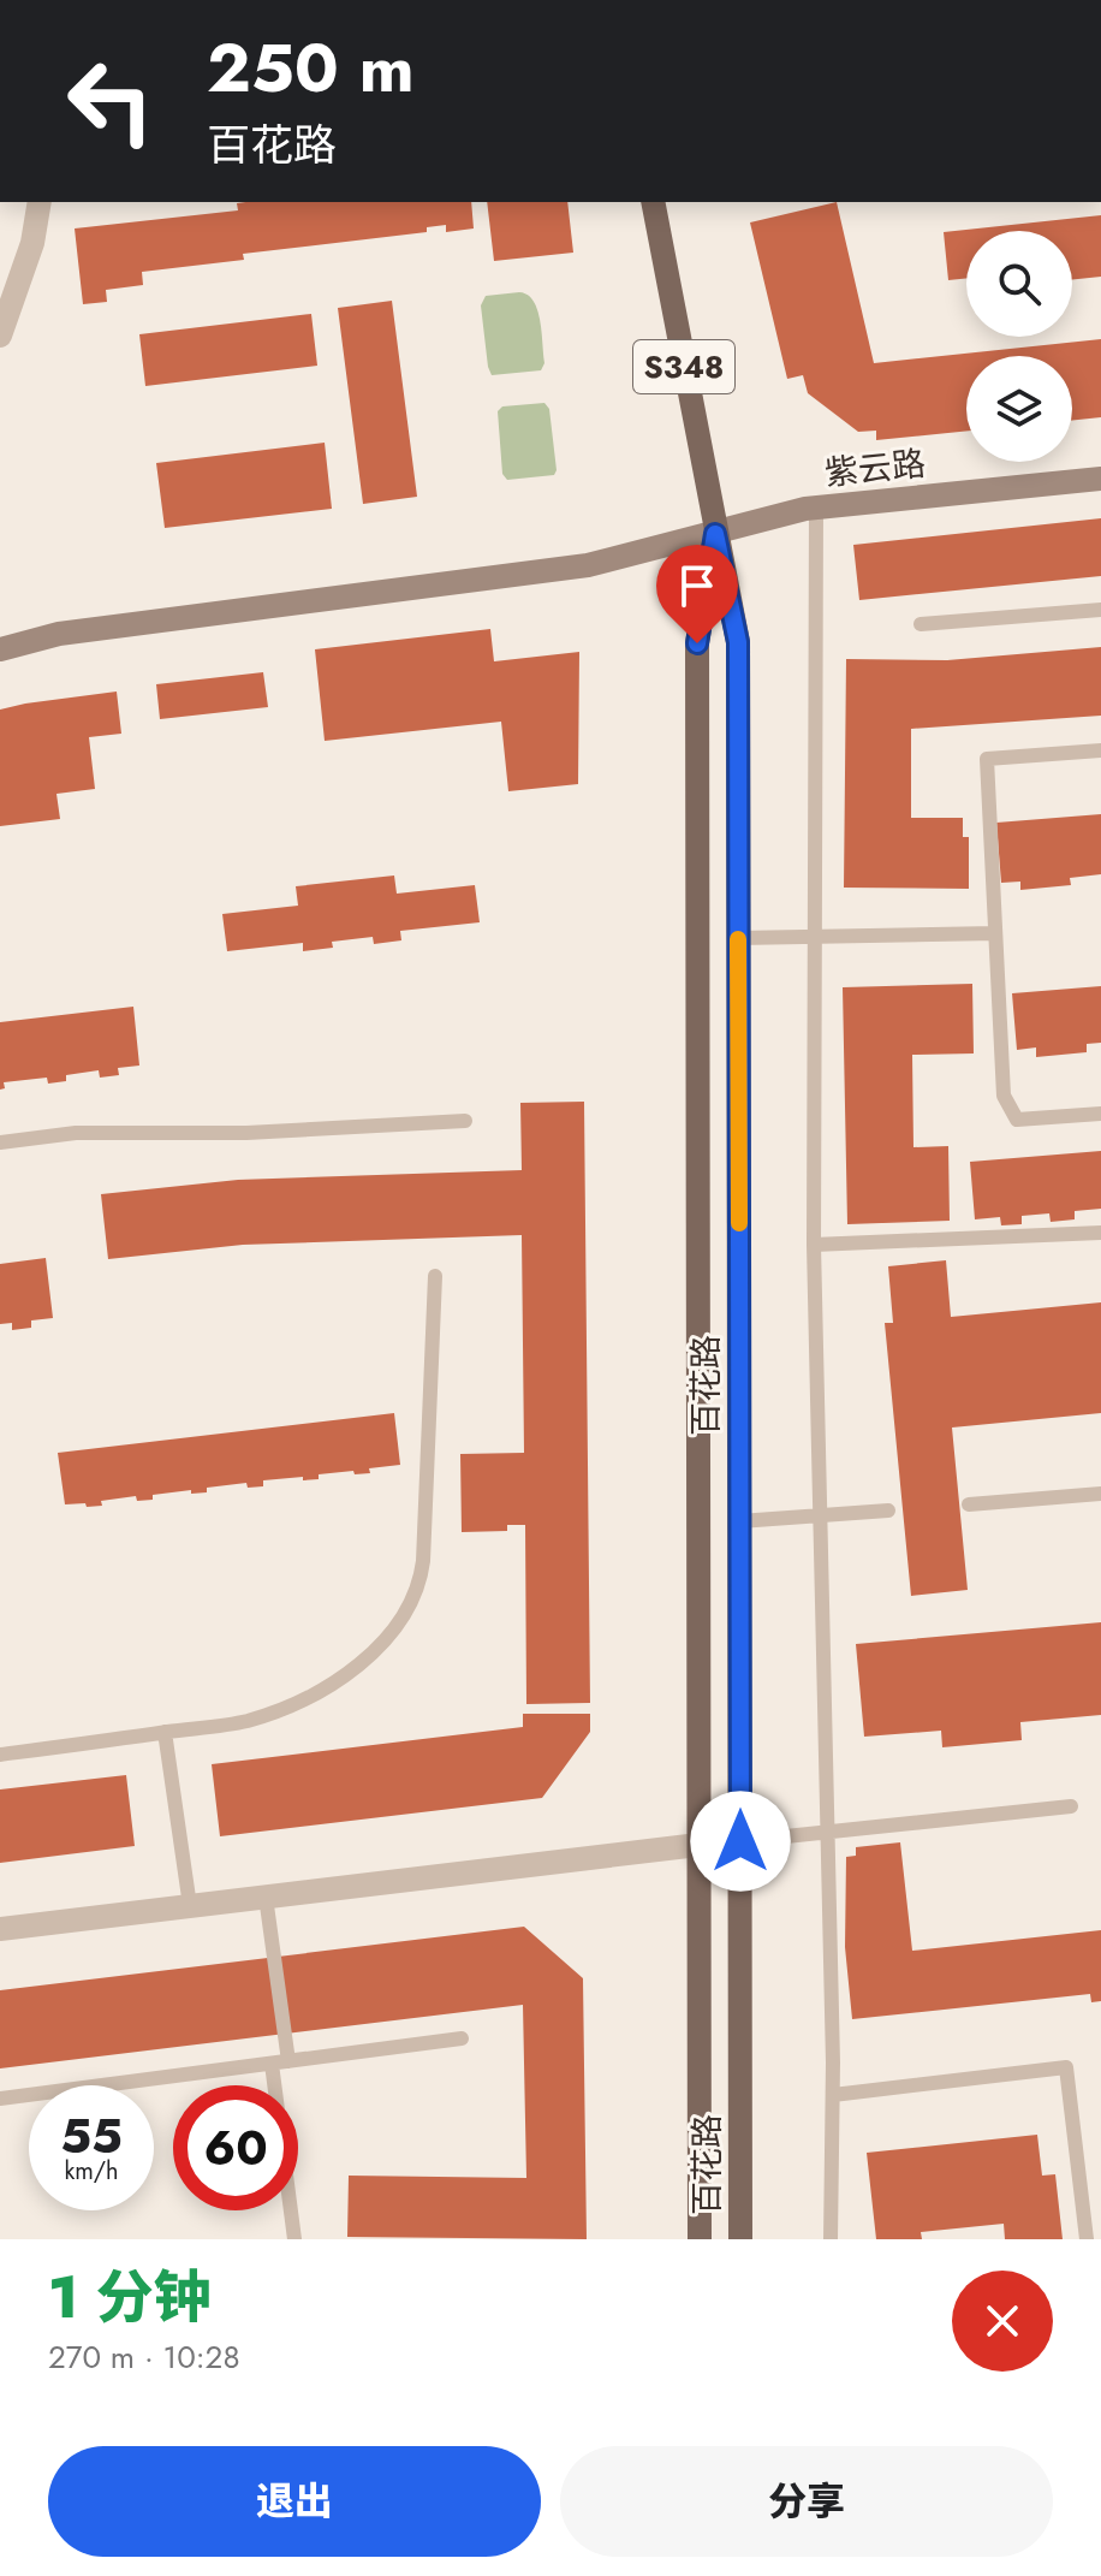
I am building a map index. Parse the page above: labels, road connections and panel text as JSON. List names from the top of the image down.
{
  "streets": {
    "main road": ["S348", "百花路"],
    "street": ["紫云路"]
  },
  "crossings": [
    ["紫云路", "百花路"]
  ],
  "page": {
    "turn": ["250 m", "百花路"],
    "speed": "55 km/h",
    "limit": "60",
    "heading": ["1 分钟", "270 m · 10:28"],
    "buttons": ["退出", "分享"]
  }
}
